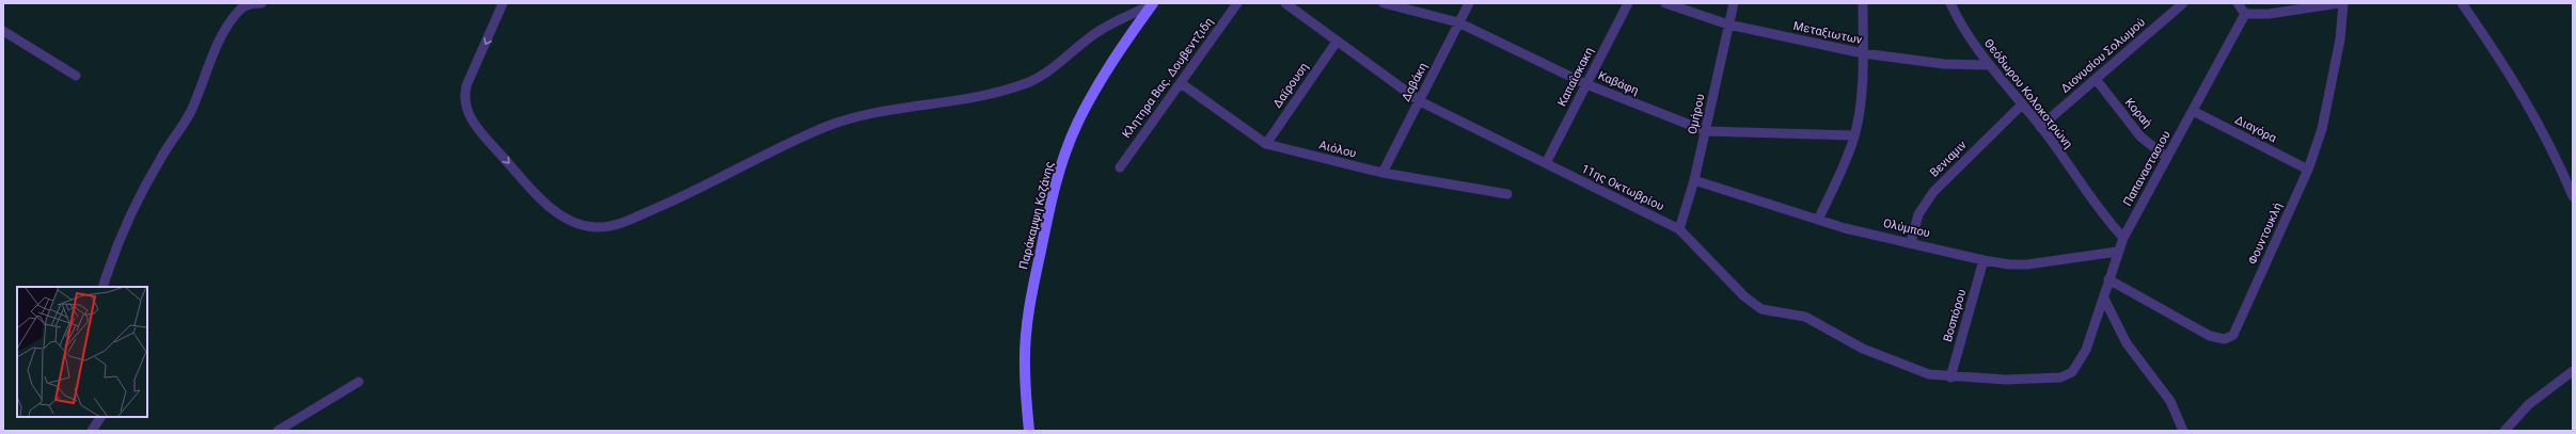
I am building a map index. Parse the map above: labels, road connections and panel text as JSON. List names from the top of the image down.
{
  "streets": {
    "main road": ["Παράκαμψη Κοζάνης"],
    "street": [
      "Μεταξιωτων",
      "Διονυσίου Σολωμού",
      "Καπαΐσκακη",
      "Κλητηρα Βας. Δουβεντζιδη",
      "Δαβάκη",
      "Καβάφη",
      "Δαϊρουση",
      "Θεόδωρου Κολοκοτρώνη",
      "Κοραή",
      "Ομήρου",
      "Διαγόρα",
      "Αιόλου",
      "Βενιαμιν",
      "Παπαναστασιου",
      "11ης Οκτωβρίου",
      "Ολύμπου",
      "Φουντουκλή",
      "Βοσπόρου"
    ]
  },
  "crossings": [
    ["Μεταξιωτων", "Θεόδωρου Κολοκοτρώνη"],
    ["Μεταξιωτων", "Ομήρου"],
    ["Διονυσίου Σολωμού", "Θεόδωρου Κολοκοτρώνη"],
    ["Διονυσίου Σολωμού", "Κοραή"],
    ["Καπαΐσκακη", "Καβάφη"],
    ["Καπαΐσκακη", "11ης Οκτωβρίου"],
    ["Κλητηρα Βας. Δουβεντζιδη", "Αιόλου"],
    ["Δαβάκη", "Καβάφη"],
    ["Δαβάκη", "Αιόλου"],
    ["Δαβάκη", "11ης Οκτωβρίου"],
    ["Καβάφη", "Ομήρου"],
    ["Δαϊρουση", "Αιόλου"],
    ["Δαϊρουση", "11ης Οκτωβρίου"],
    ["Θεόδωρου Κολοκοτρώνη", "Βενιαμιν"],
    ["Θεόδωρου Κολοκοτρώνη", "Παπαναστασιου"],
    ["Κοραή", "Παπαναστασιου"],
    ["Ομήρου", "11ης Οκτωβρίου"],
    ["Ομήρου", "Ολύμπου"],
    ["Διαγόρα", "Παπαναστασιου"],
    ["Διαγόρα", "Φουντουκλή"],
    ["Βενιαμιν", "Ολύμπου"],
    ["Παπαναστασιου", "11ης Οκτωβρίου"],
    ["Παπαναστασιου", "Ολύμπου"],
    ["Παπαναστασιου", "Φουντουκλή"],
    ["11ης Οκτωβρίου", "Βοσπόρου"],
    ["Ολύμπου", "Βοσπόρου"]
  ]
}
